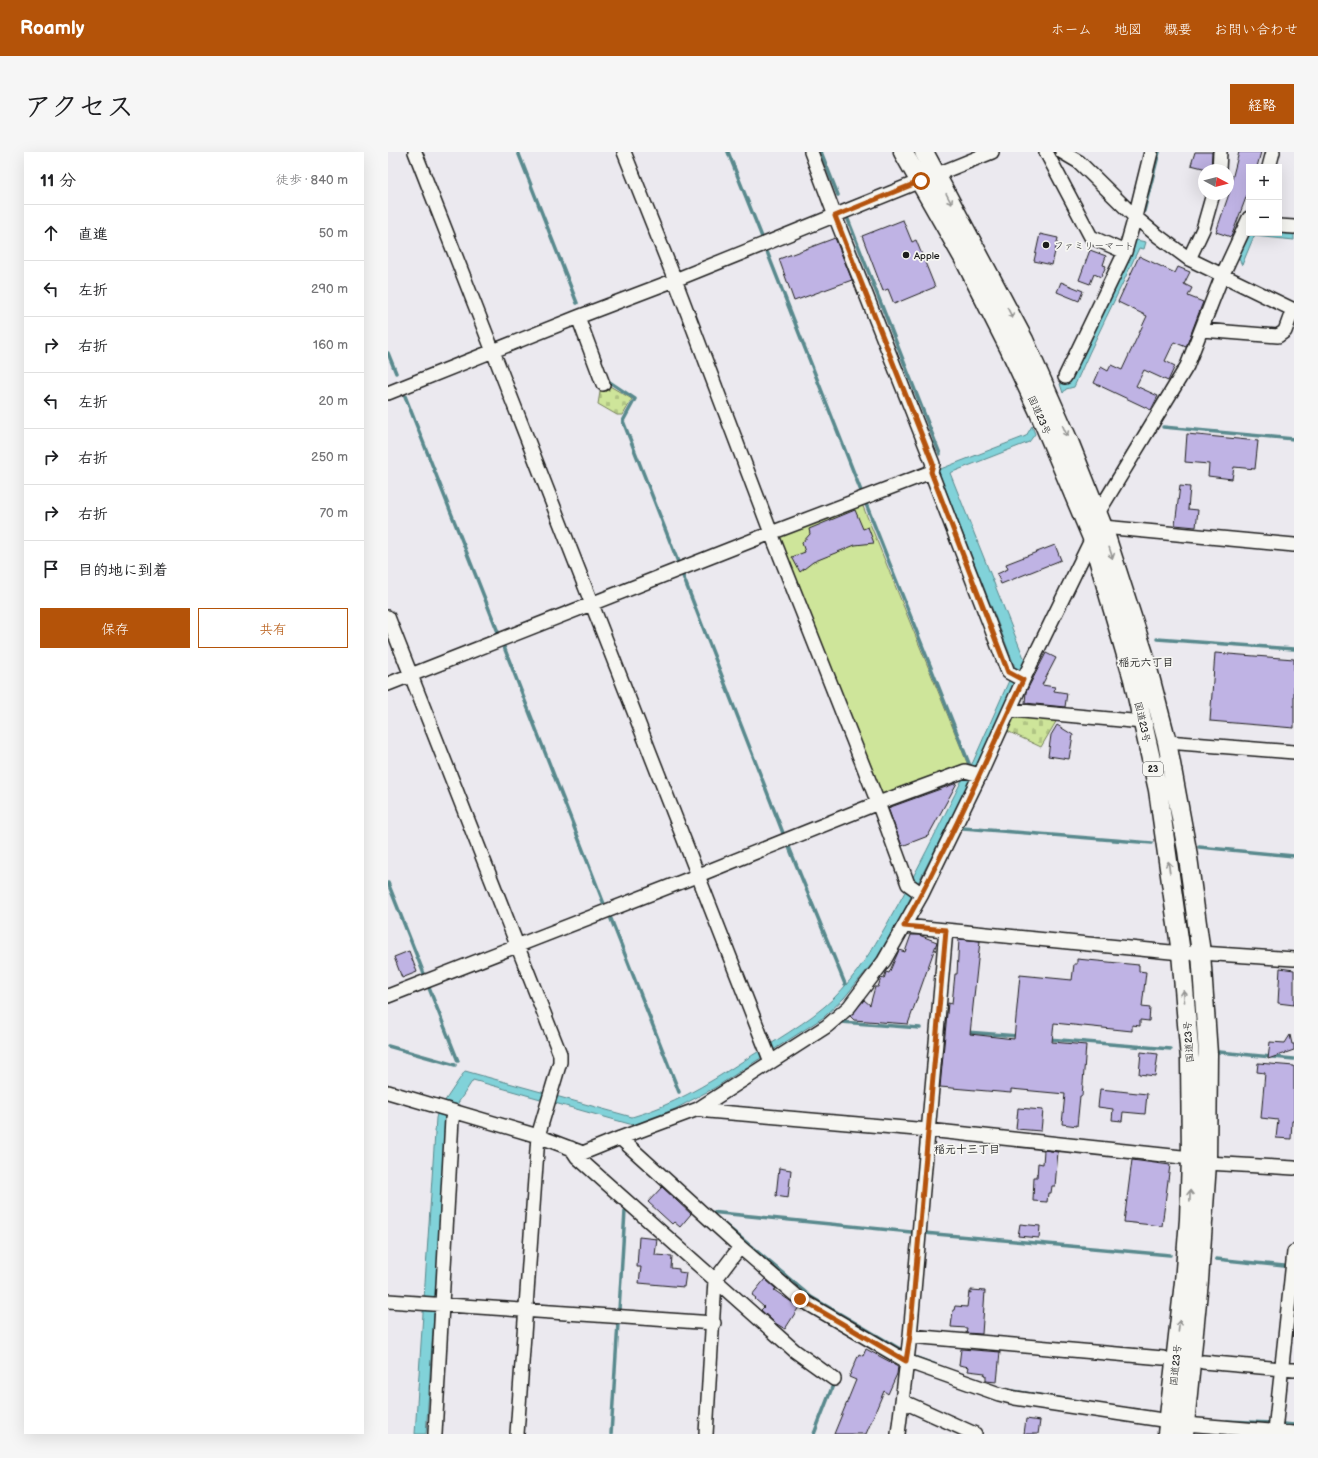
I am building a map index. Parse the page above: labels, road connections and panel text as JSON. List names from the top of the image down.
{
  "streets": {
    "highway": ["国道23号", "23"]
  },
  "districts": ["稲元六丁目", "稲元十三丁目"],
  "places": ["ファミリーマート", "Apple"],
  "north": "right",
  "page": {
    "header": "Roamly",
    "nav": [
      "ホーム",
      "地図",
      "概要",
      "お問い合わせ"
    ],
    "title": "アクセス",
    "buttons": [
      "経路",
      ["保存", "共有"]
    ],
    "heading": ["11 分", "徒歩 · 840 m"],
    "map_buttons": ["+", "−"],
    "list": [
      ["直進", "50 m"],
      ["左折", "290 m"],
      ["右折", "160 m"],
      ["左折", "20 m"],
      ["右折", "250 m"],
      ["右折", "70 m"],
      "目的地に到着"
    ]
  }
}
